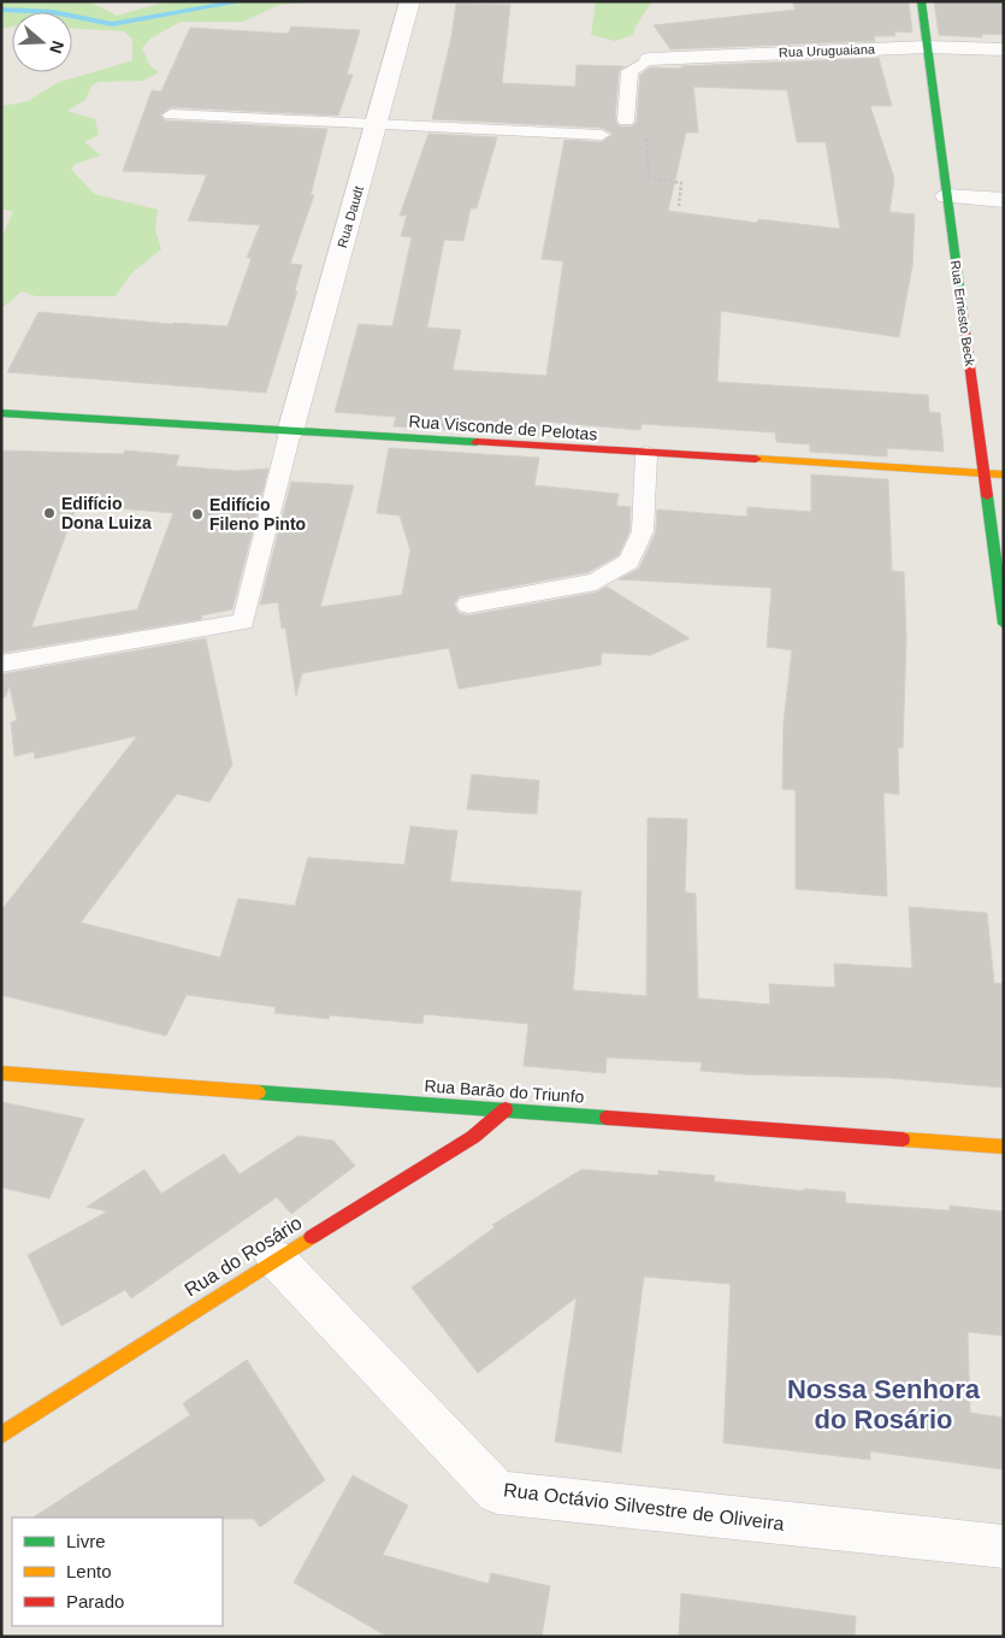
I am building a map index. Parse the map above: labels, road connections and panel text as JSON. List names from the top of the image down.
{
  "streets": {
    "street": [
      "Rua Uruguaiana",
      "Rua Daudt",
      "Rua Ernesto Beck",
      "Rua Visconde de Pelotas",
      "Rua Barão do Triunfo",
      "Rua do Rosário",
      "Rua Octávio Silvestre de Oliveira"
    ]
  },
  "crossings": [
    ["Rua Uruguaiana", "Rua Ernesto Beck"],
    ["Rua Daudt", "Rua Visconde de Pelotas"],
    ["Rua Ernesto Beck", "Rua Visconde de Pelotas"],
    ["Rua Barão do Triunfo", "Rua do Rosário"],
    ["Rua do Rosário", "Rua Octávio Silvestre de Oliveira"]
  ],
  "districts": ["Nossa Senhora do Rosário"],
  "places": ["Edifício Dona Luiza", "Edifício Fileno Pinto"],
  "legend": ["Livre", "Lento", "Parado"],
  "north": "right"
}
